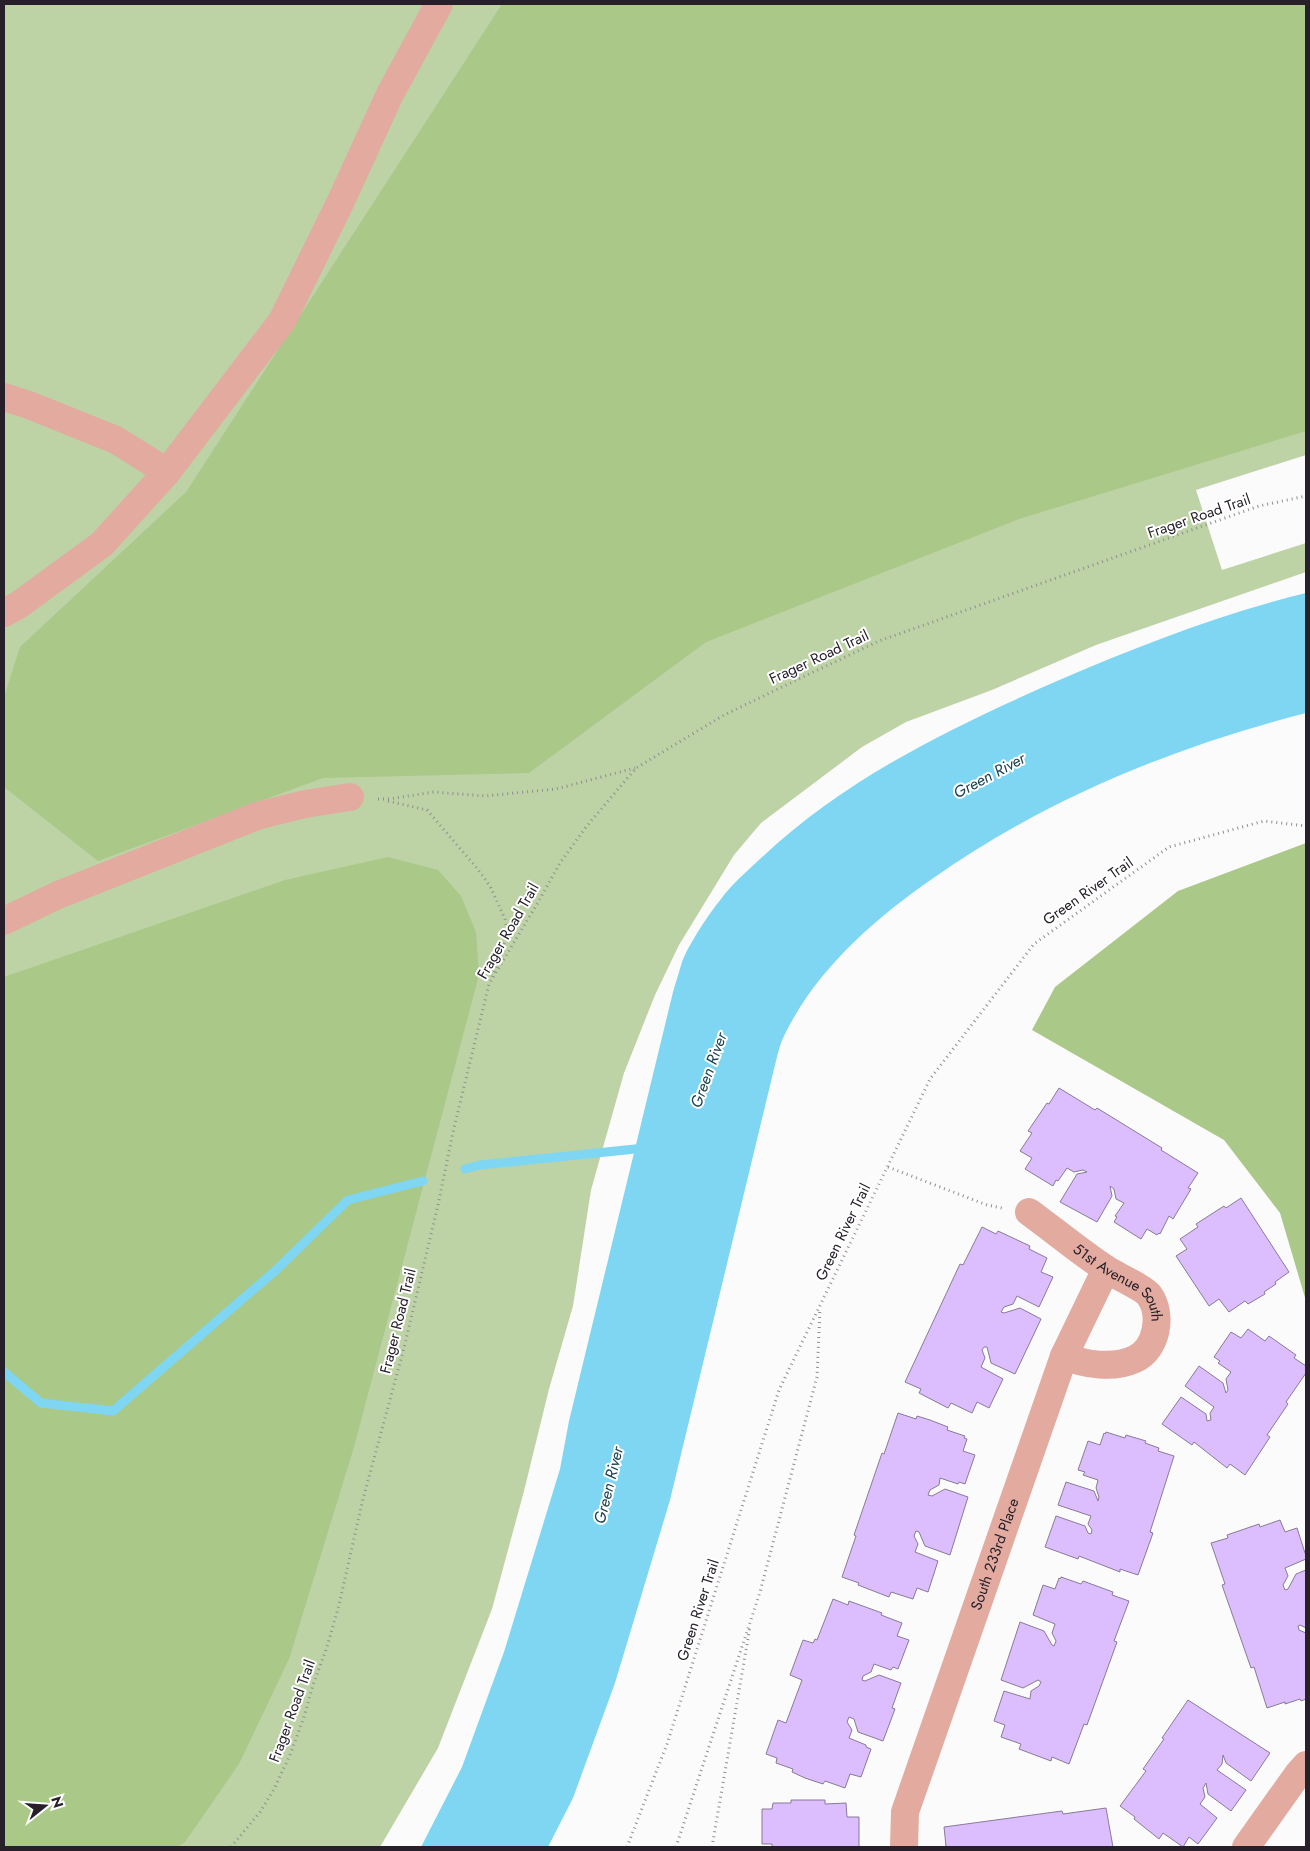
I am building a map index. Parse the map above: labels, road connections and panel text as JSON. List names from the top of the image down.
{
  "streets": {
    "street": ["51st Avenue South", "South 233rd Place"],
    "path": ["Frager Road Trail", "Green River Trail"]
  },
  "crossings": [
    ["51st Avenue South", "South 233rd Place"]
  ],
  "water": ["Green River"],
  "north": "right"
}
